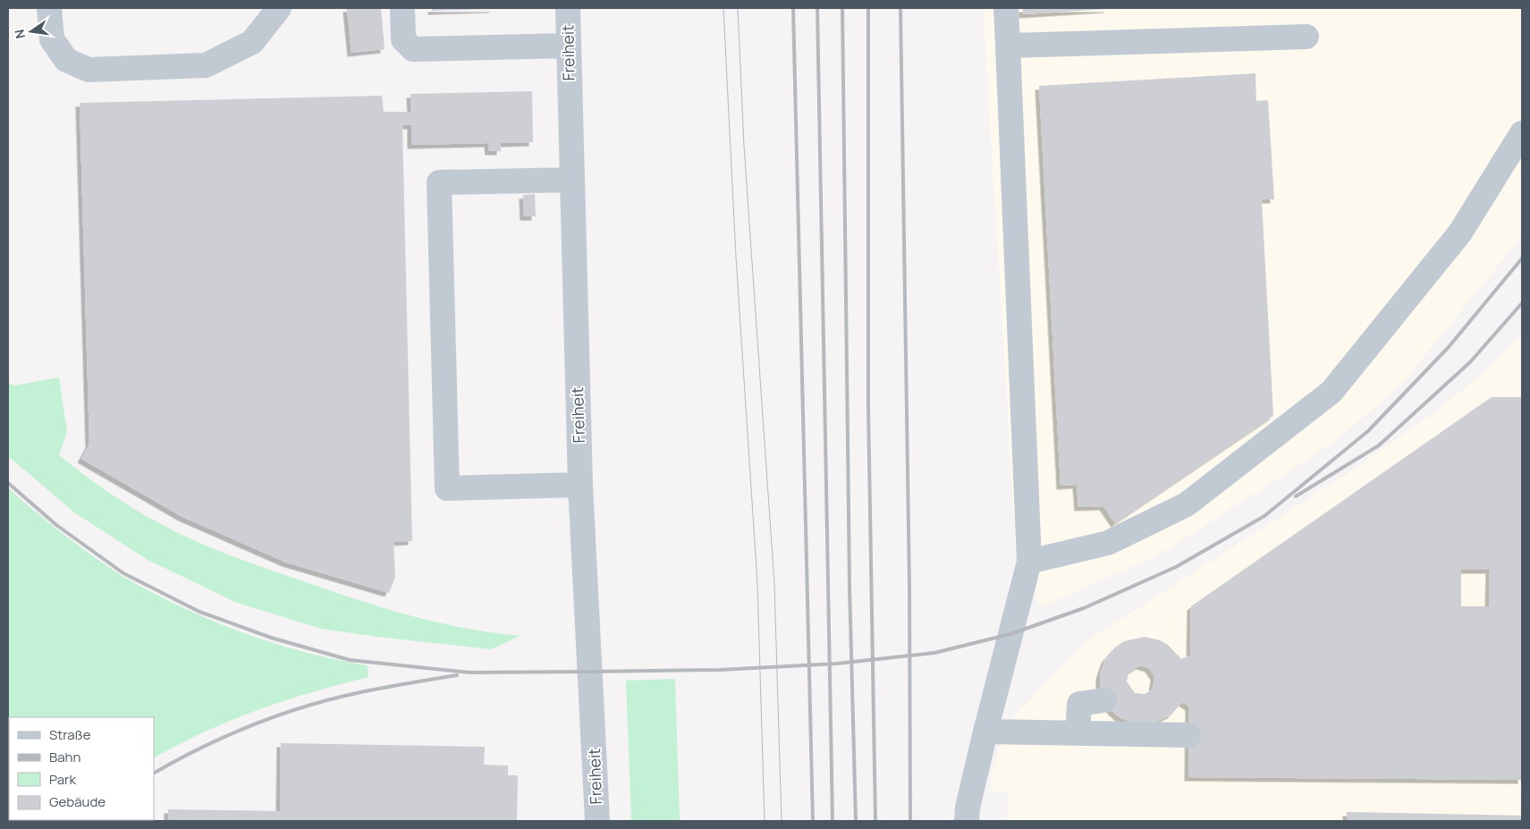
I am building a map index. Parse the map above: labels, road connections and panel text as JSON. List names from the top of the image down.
{
  "streets": {
    "street": ["Freiheit"]
  },
  "legend": [
    "Straße",
    "Bahn",
    "Park",
    "Gebäude"
  ],
  "north": "left"
}
